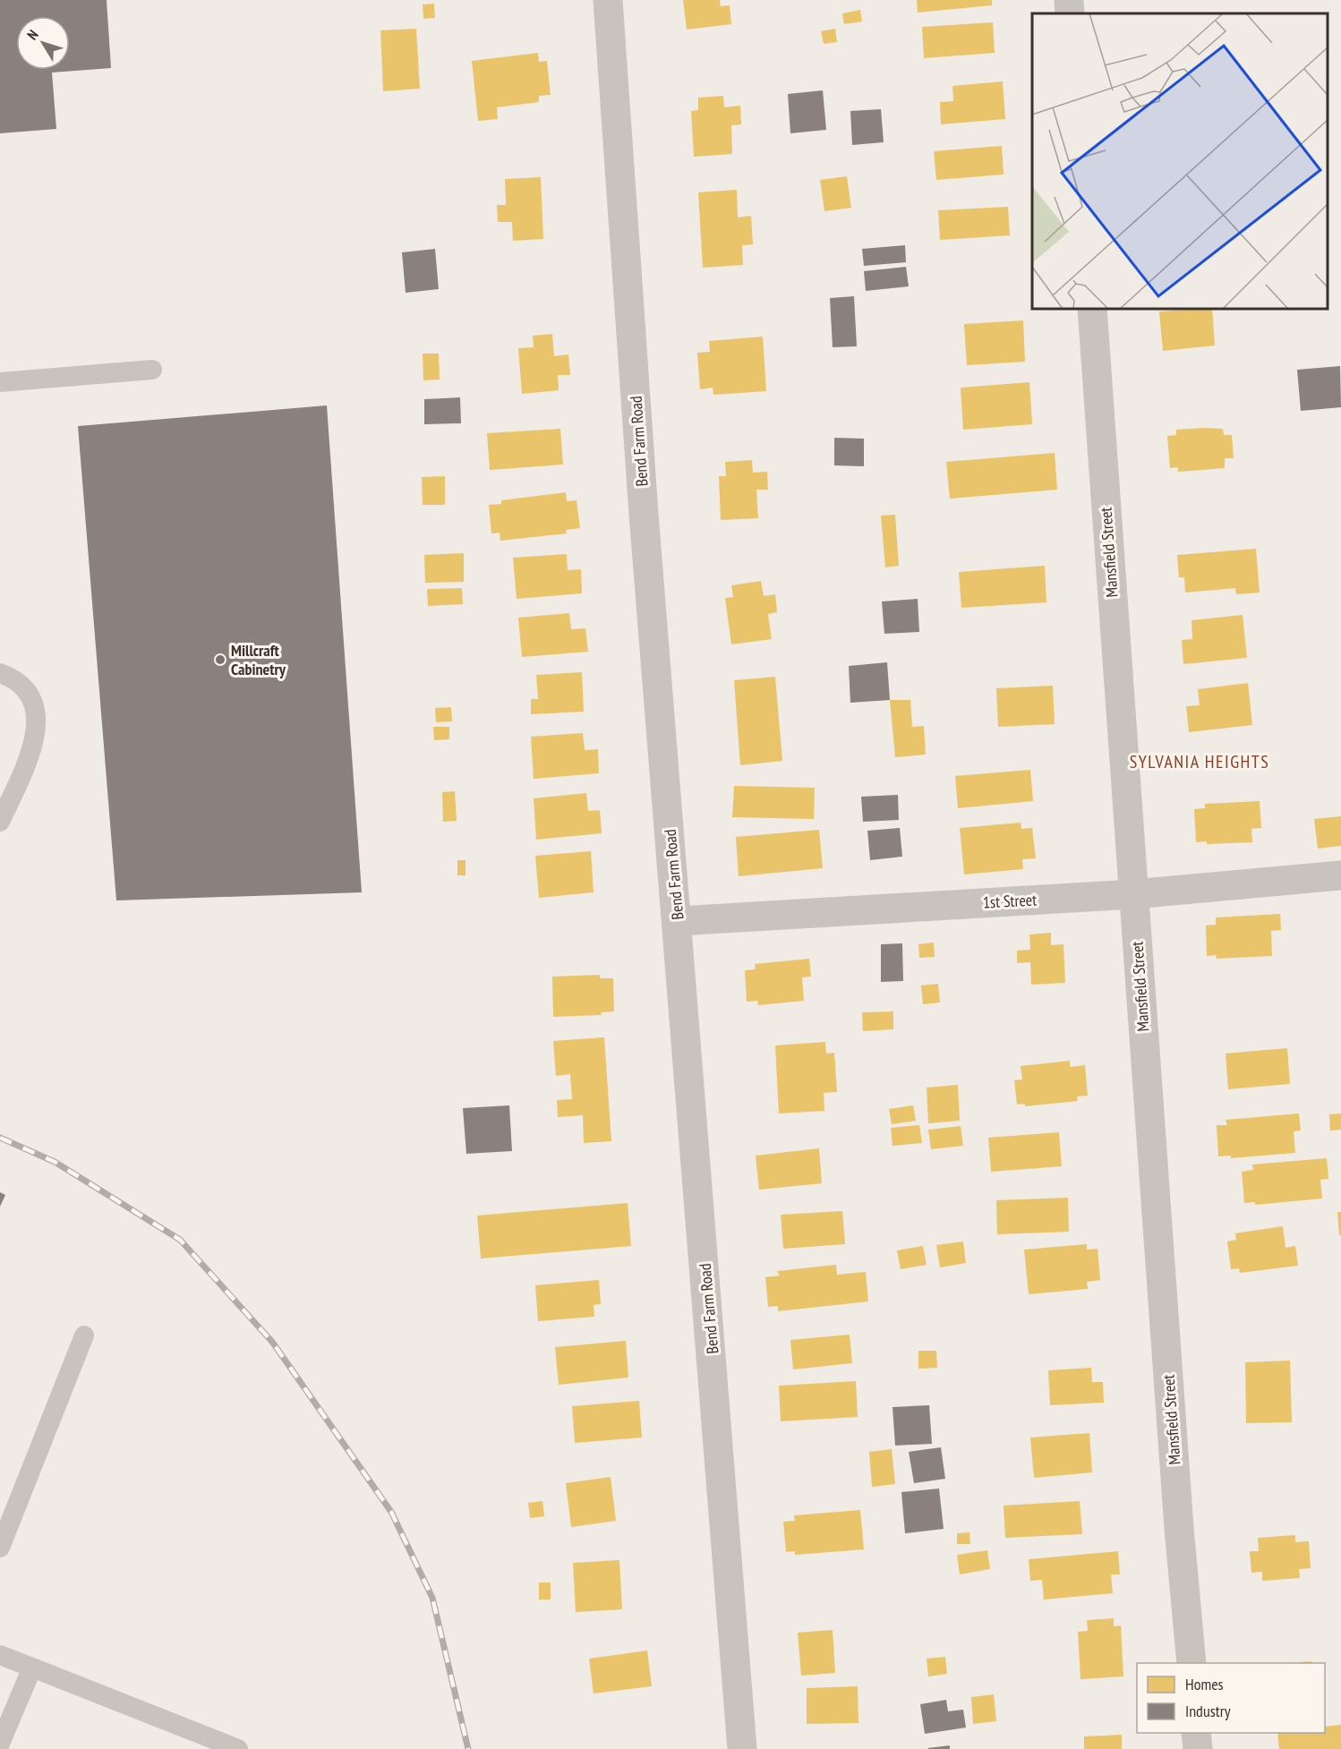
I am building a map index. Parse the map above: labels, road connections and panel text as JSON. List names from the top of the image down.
{
  "streets": {
    "street": ["Bend Farm Road", "Mansfield Street", "1st Street"]
  },
  "crossings": [
    ["Bend Farm Road", "1st Street"],
    ["Mansfield Street", "1st Street"]
  ],
  "districts": ["SYLVANIA HEIGHTS"],
  "places": ["Millcraft Cabinetry"],
  "legend": ["Homes", "Industry"],
  "north": "top left"
}
